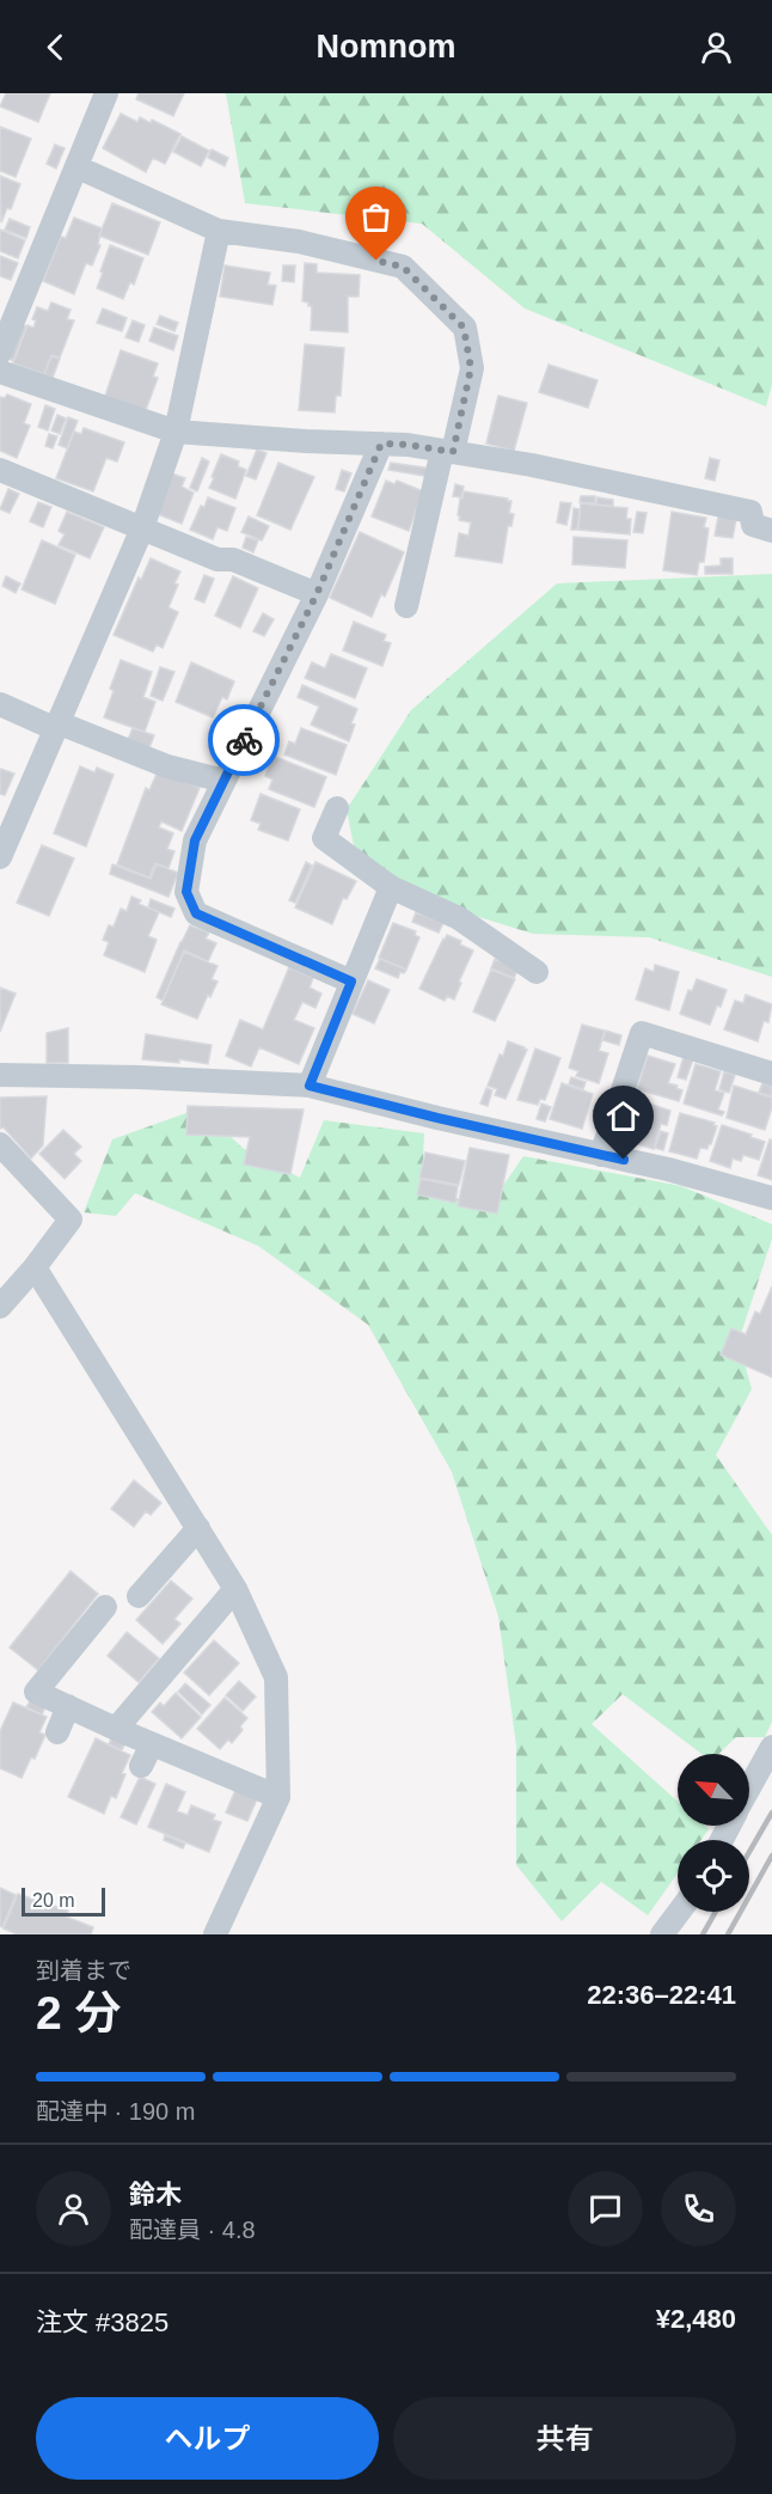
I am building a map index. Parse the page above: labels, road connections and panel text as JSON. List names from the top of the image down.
{
  "scale_bar": "20 m",
  "north": "top left",
  "page": {
    "header": "Nomnom",
    "scale": "20 m",
    "heading": ["2 分", "到着まで", "22:36–22:41"],
    "panel": [
      "鈴木",
      "配達員 · 4.8",
      "注文 #3825",
      "¥2,480"
    ],
    "bar": "配達中 · 190 m",
    "buttons": ["ヘルプ", "共有"]
  }
}
